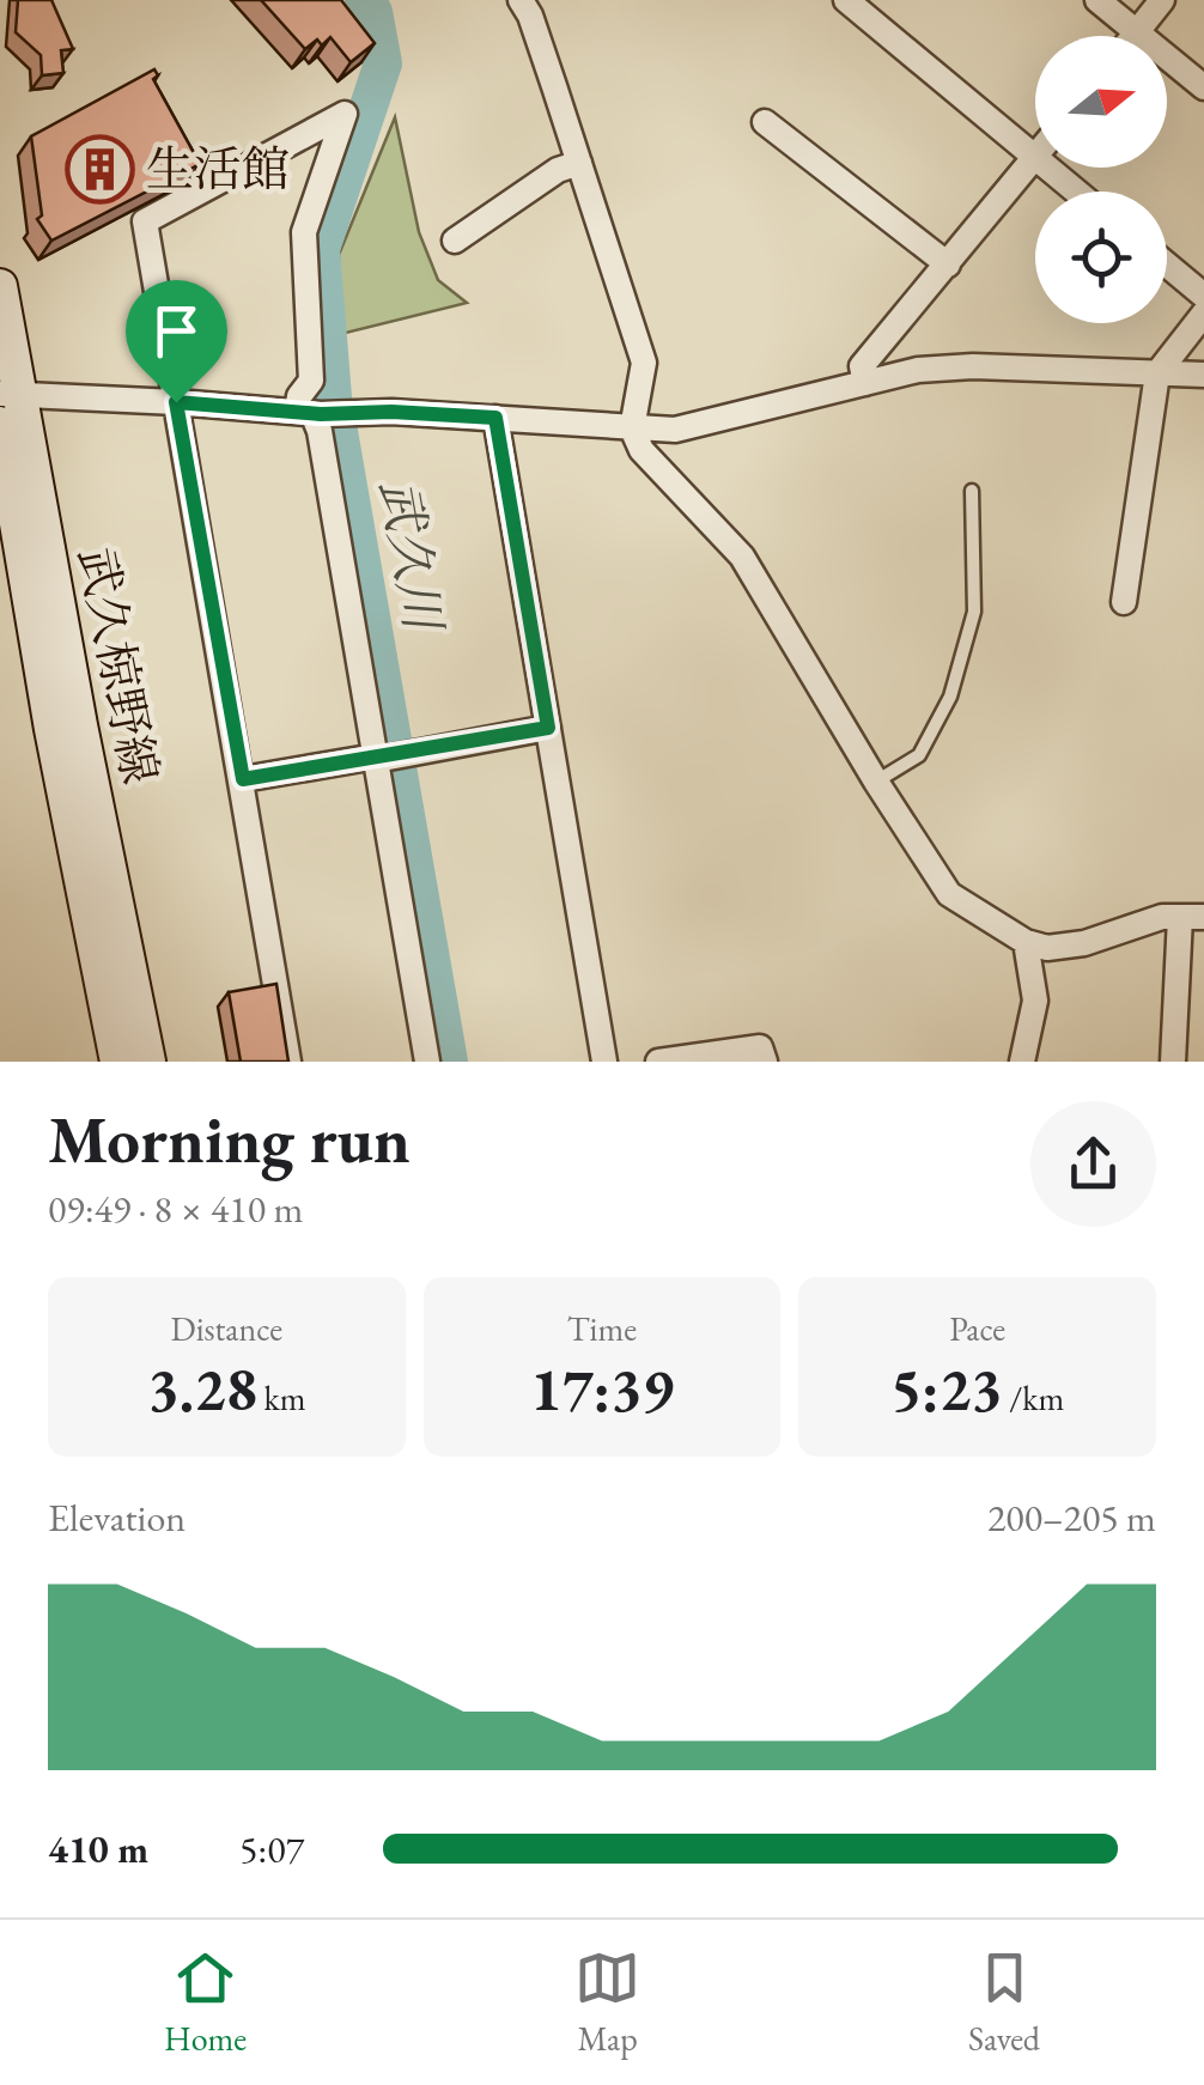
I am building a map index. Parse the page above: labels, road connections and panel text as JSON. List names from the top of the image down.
{
  "streets": {
    "main road": ["武久椋野線"]
  },
  "water": ["武久川"],
  "places": {
    "building": ["生活館"]
  },
  "north": "right",
  "page": {
    "heading": ["Morning run", "09:49 · 8 × 410 m"],
    "stats": [
      ["Distance", "3.28 km"],
      ["Time", "17:39"],
      ["Pace", "5:23 /km"]
    ],
    "chart": ["Elevation", "200–205 m"],
    "list": [
      {
        "name": "410 m",
        "note": "5:07"
      }
    ],
    "tabs": ["Home", "Map", "Saved"]
  }
}
